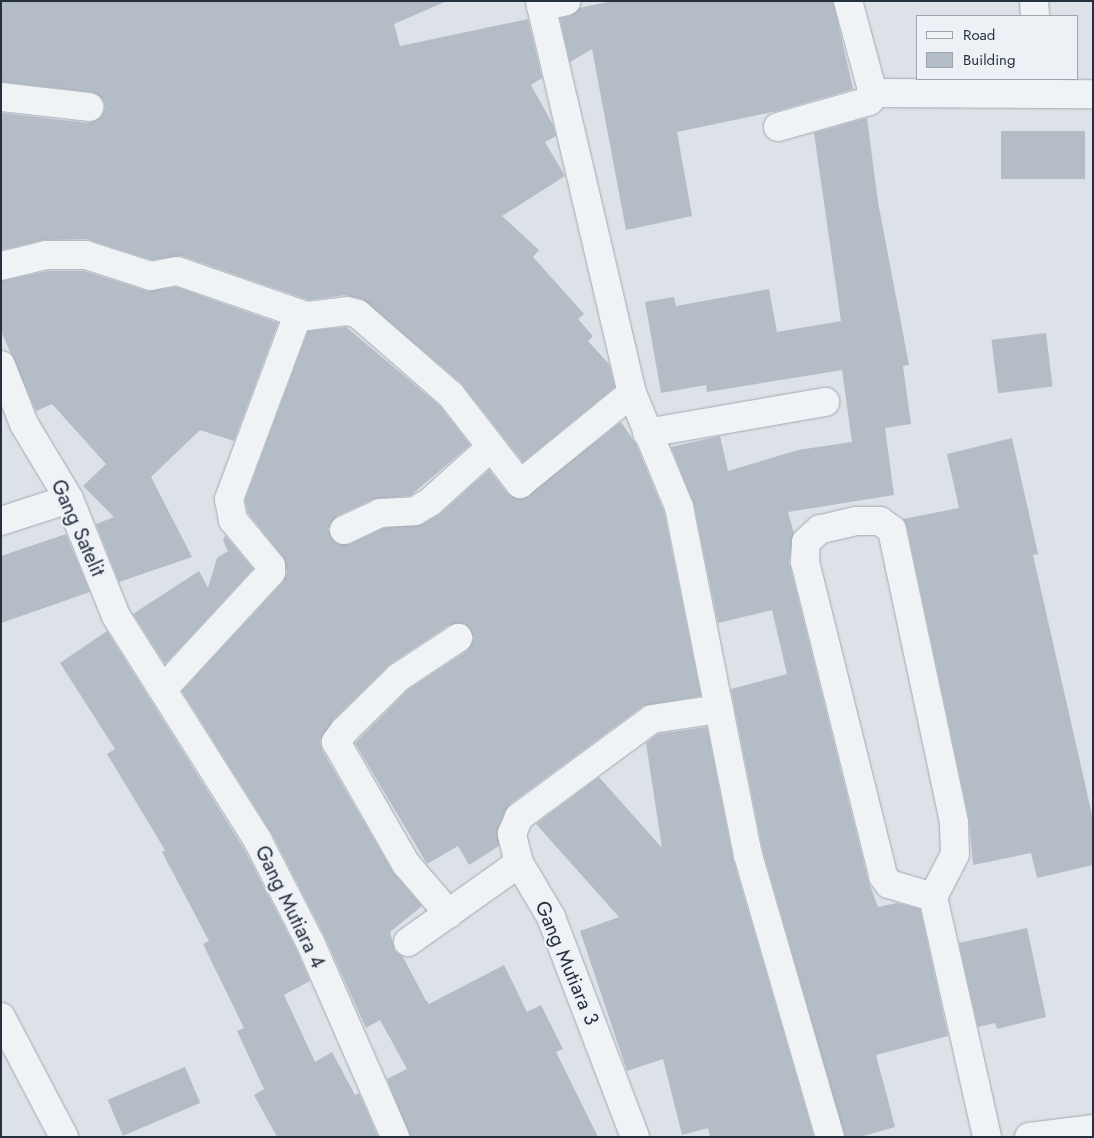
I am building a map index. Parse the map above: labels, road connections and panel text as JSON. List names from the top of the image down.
{
  "streets": {
    "street": ["Gang Satelit", "Gang Mutiara 4", "Gang Mutiara 3"]
  },
  "crossings": [
    ["Gang Satelit", "Gang Mutiara 4"]
  ],
  "legend": ["Road", "Building"]
}
